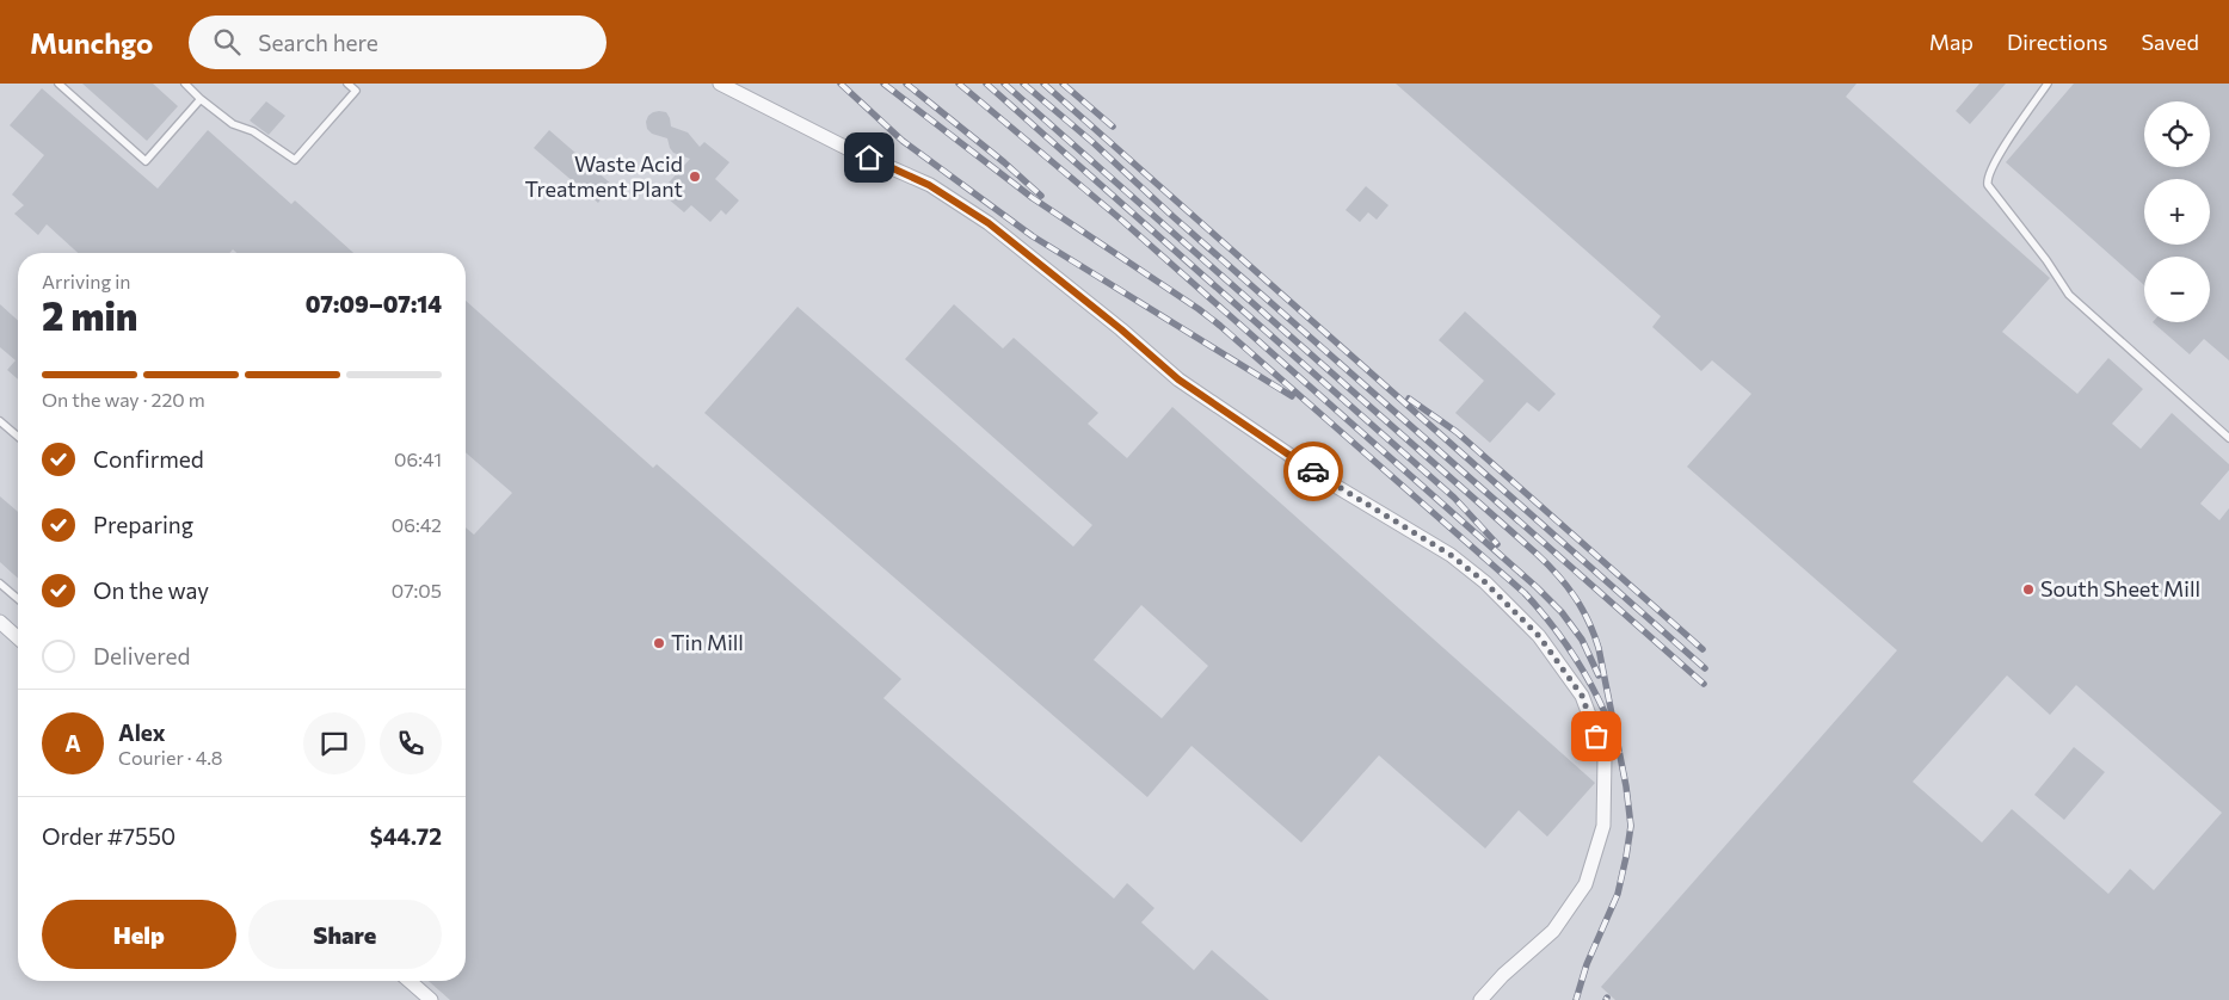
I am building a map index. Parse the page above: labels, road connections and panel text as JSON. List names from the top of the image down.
{
  "places": ["Waste Acid Treatment Plant", "South Sheet Mill", "Tin Mill"],
  "page": {
    "header": "Munchgo",
    "search": "Search here",
    "nav": ["Map", "Directions", "Saved"],
    "map_buttons": ["+", "−"],
    "heading": ["2 min", "Arriving in", "07:09–07:14"],
    "panel": [
      "Alex",
      "Courier · 4.8",
      "Order #7550",
      "$44.72"
    ],
    "bar": "On the way · 220 m",
    "list": [
      ["Confirmed", "06:41"],
      ["Preparing", "06:42"],
      ["On the way", "07:05"],
      "Delivered"
    ],
    "round": "A",
    "buttons": ["Help", "Share"]
  }
}
